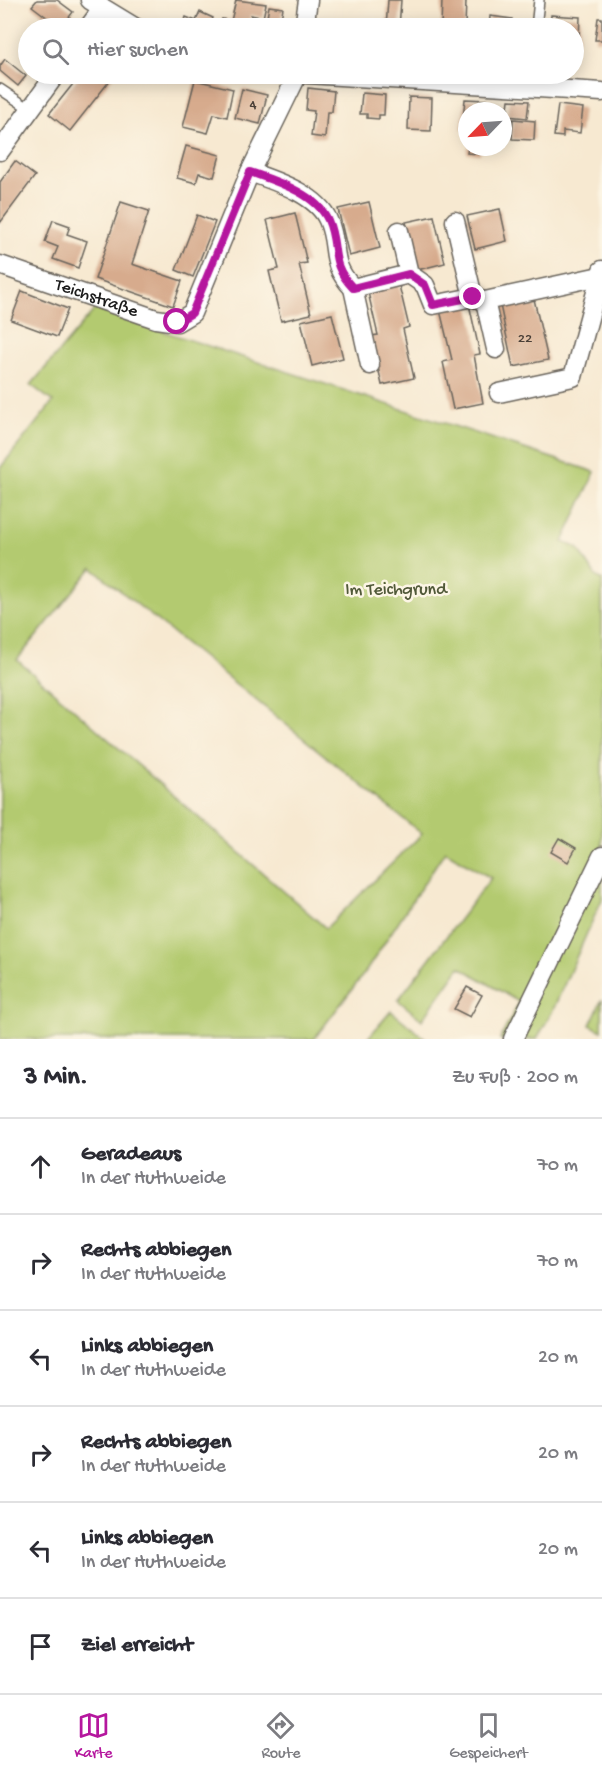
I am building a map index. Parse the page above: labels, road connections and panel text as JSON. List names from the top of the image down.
{
  "streets": {
    "street": ["Teichstraße"]
  },
  "parks": ["Im Teichgrund"],
  "house_numbers": ["4", "22"],
  "north": "bottom left",
  "page": {
    "search": "Hier suchen",
    "heading": ["3 Min.", "Zu Fuß · 200 m"],
    "list": [
      ["Geradeaus", "In der Huthweide", "70 m"],
      ["Rechts abbiegen", "In der Huthweide", "70 m"],
      ["Links abbiegen", "In der Huthweide", "20 m"],
      ["Rechts abbiegen", "In der Huthweide", "20 m"],
      ["Links abbiegen", "In der Huthweide", "20 m"],
      "Ziel erreicht"
    ],
    "nav": ["Karte", "Route", "Gespeichert"]
  }
}
